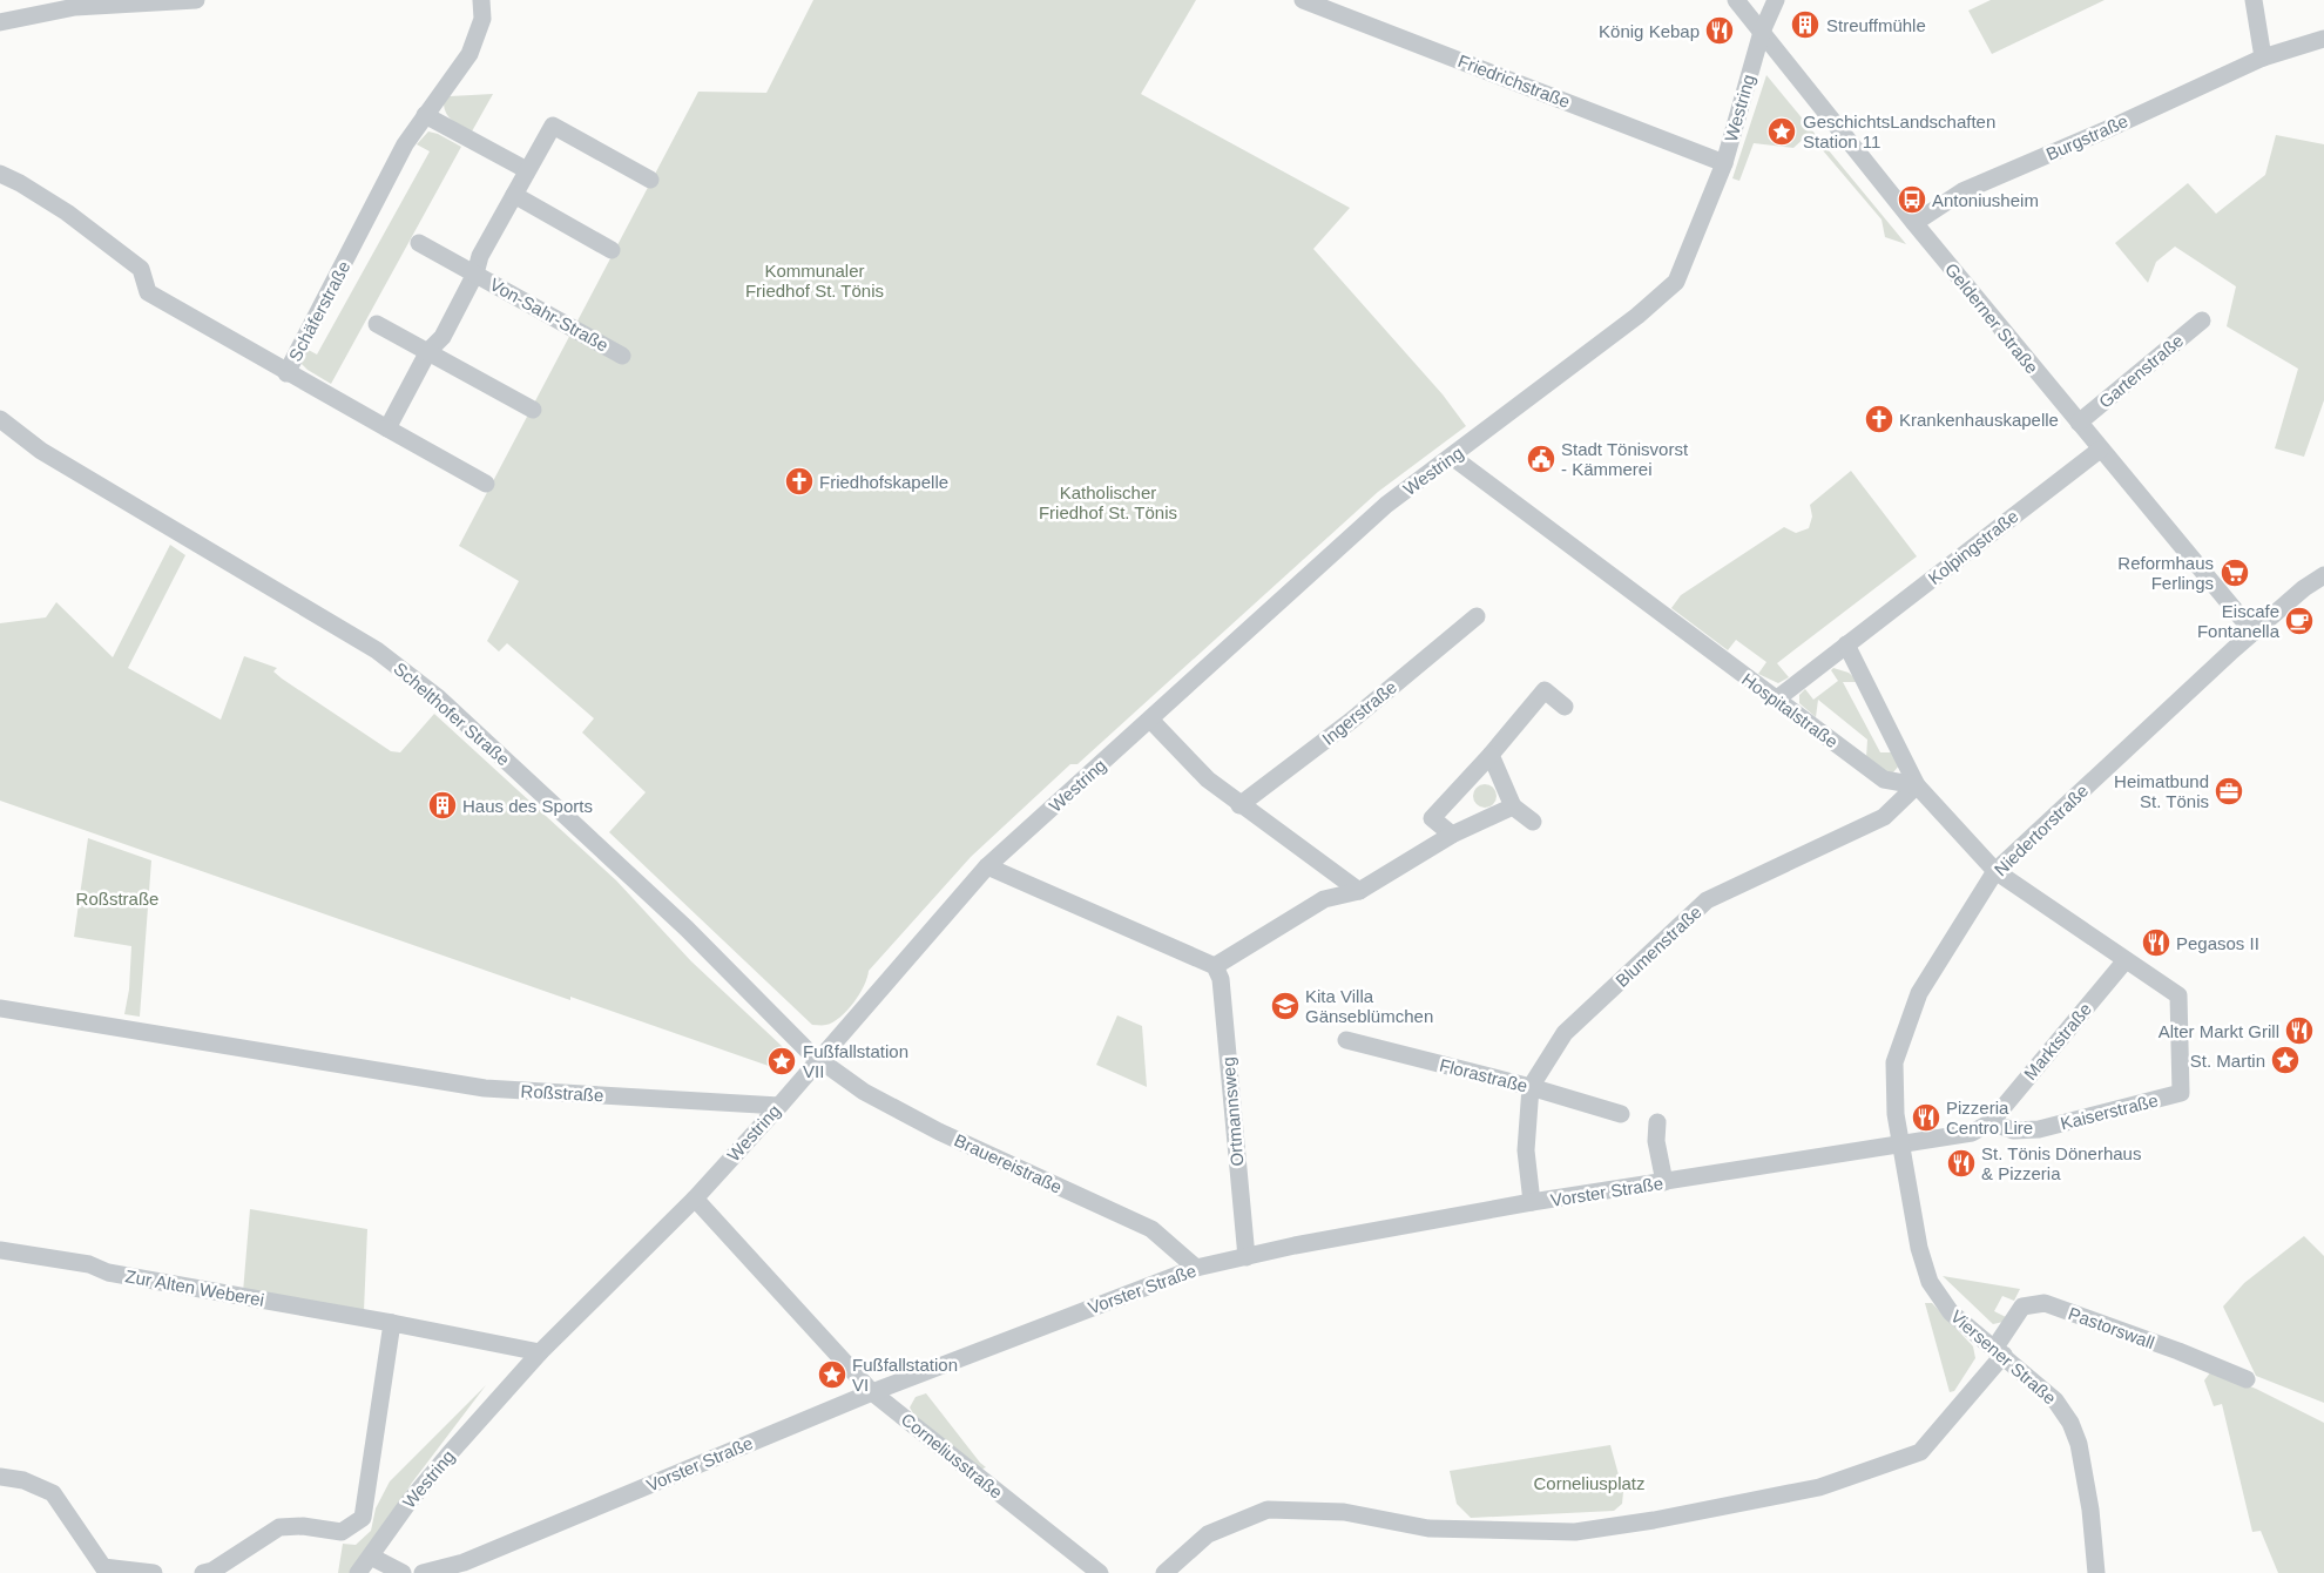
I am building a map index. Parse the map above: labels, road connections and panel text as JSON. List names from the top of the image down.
{
  "streets": {
    "street": [
      "Friedrichstraße",
      "Westring",
      "Burgstraße",
      "Schäferstraße",
      "Von-Sahr-Straße",
      "Gelderner Straße",
      "Gartenstraße",
      "Kolpingstraße",
      "Hospitalstraße",
      "Ingerstraße",
      "Schelthofer Straße",
      "Niedertorstraße",
      "Blumenstraße",
      "Marktstraße",
      "Florastraße",
      "Roßstraße",
      "Ortmannsweg",
      "Kaiserstraße",
      "Brauereistraße",
      "Vorster Straße",
      "Zur Alten Weberei",
      "Pastorswall",
      "Viersener Straße",
      "Corneliusstraße"
    ]
  },
  "crossings": [
    ["Friedrichstraße", "Westring"],
    ["Westring", "Gelderner Straße"],
    ["Westring", "Hospitalstraße"],
    ["Westring", "Schelthofer Straße"],
    ["Westring", "Roßstraße"],
    ["Westring", "Brauereistraße"],
    ["Westring", "Zur Alten Weberei"],
    ["Westring", "Corneliusstraße"],
    ["Burgstraße", "Gelderner Straße"],
    ["Gelderner Straße", "Gartenstraße"],
    ["Gelderner Straße", "Kolpingstraße"],
    ["Gelderner Straße", "Niedertorstraße"],
    ["Kolpingstraße", "Hospitalstraße"],
    ["Hospitalstraße", "Blumenstraße"],
    ["Schelthofer Straße", "Brauereistraße"],
    ["Niedertorstraße", "Vorster Straße"],
    ["Niedertorstraße", "Viersener Straße"],
    ["Blumenstraße", "Florastraße"],
    ["Blumenstraße", "Vorster Straße"],
    ["Marktstraße", "Kaiserstraße"],
    ["Ortmannsweg", "Vorster Straße"],
    ["Brauereistraße", "Vorster Straße"],
    ["Vorster Straße", "Viersener Straße"],
    ["Vorster Straße", "Corneliusstraße"],
    ["Pastorswall", "Viersener Straße"]
  ],
  "parks": [
    "Kommunaler Friedhof St. Tönis",
    "Katholischer Friedhof St. Tönis",
    "Roßstraße",
    "Corneliusplatz"
  ],
  "places": {
    "building": ["Streuffmühle", "Haus des Sports"],
    "restaurant": [
      "König Kebap",
      "Pegasos II",
      "Alter Markt Grill",
      "Pizzeria Centro Lire",
      "St. Tönis Dönerhaus & Pizzeria"
    ],
    "place": [
      "GeschichtsLandschaften Station 11",
      "St. Martin",
      "Fußfallstation VII",
      "Fußfallstation VI"
    ],
    "bus stop": ["Antoniusheim"],
    "church": ["Krankenhauskapelle", "Friedhofskapelle"],
    "public building": ["Stadt Tönisvorst - Kämmerei"],
    "supermarket": ["Reformhaus Ferlings"],
    "cafe": ["Eiscafe Fontanella"],
    "office": ["Heimatbund St. Tönis"],
    "school or university": ["Kita Villa Gänseblümchen"]
  }
}
